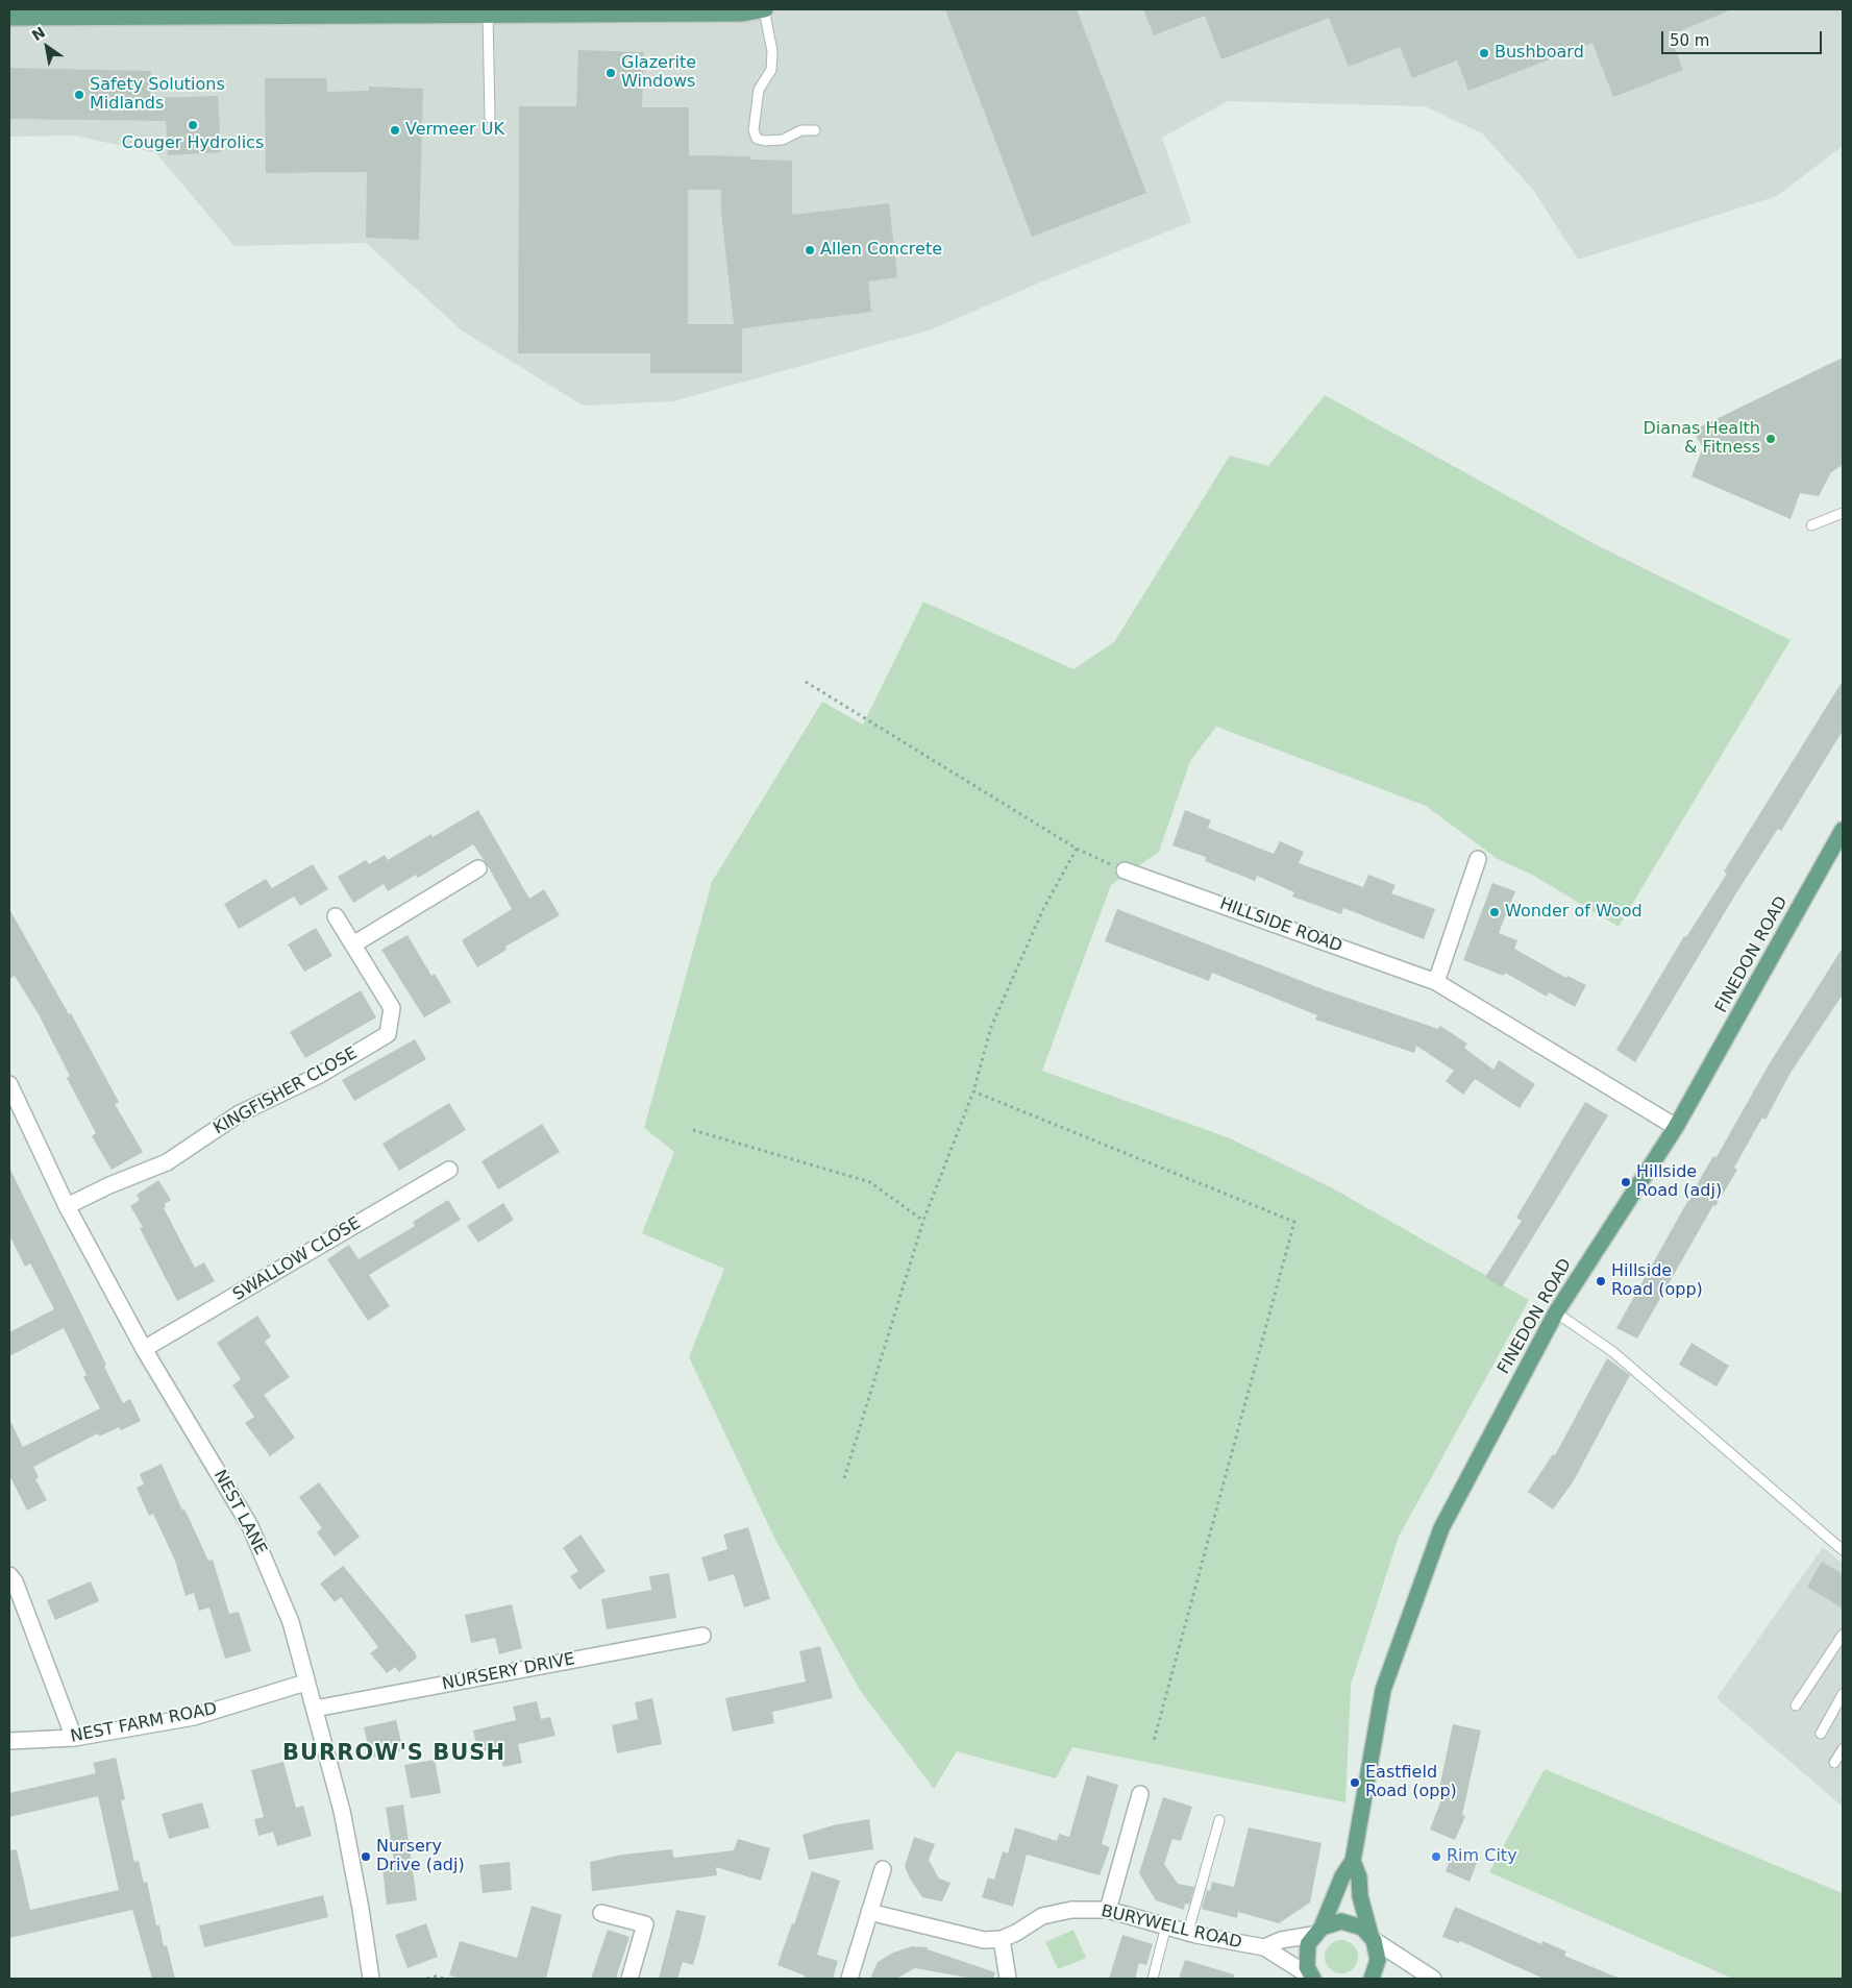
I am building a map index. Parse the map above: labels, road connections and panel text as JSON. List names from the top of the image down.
{
  "streets": {
    "main road": ["FINEDON ROAD"],
    "street": [
      "HILLSIDE ROAD",
      "KINGFISHER CLOSE",
      "SWALLOW CLOSE",
      "NEST LANE",
      "NURSERY DRIVE",
      "NEST FARM ROAD",
      "BURYWELL ROAD"
    ]
  },
  "crossings": [
    ["HILLSIDE ROAD", "FINEDON ROAD"],
    ["FINEDON ROAD", "BURYWELL ROAD"],
    ["KINGFISHER CLOSE", "NEST LANE"],
    ["SWALLOW CLOSE", "NEST LANE"],
    ["NEST LANE", "NURSERY DRIVE"],
    ["NEST LANE", "NEST FARM ROAD"]
  ],
  "districts": ["BURROW'S BUSH"],
  "places": [
    "Bushboard",
    "Glazerite Windows",
    "Safety Solutions Midlands",
    "Couger Hydrolics",
    "Vermeer UK",
    "Allen Concrete",
    "Dianas Health & Fitness",
    "Wonder of Wood",
    "Hillside Road (adj)",
    "Hillside Road (opp)",
    "Eastfield Road (opp)",
    "Nursery Drive (adj)",
    "Rim City"
  ],
  "scale_bar": "50 m",
  "north": "top left"
}
